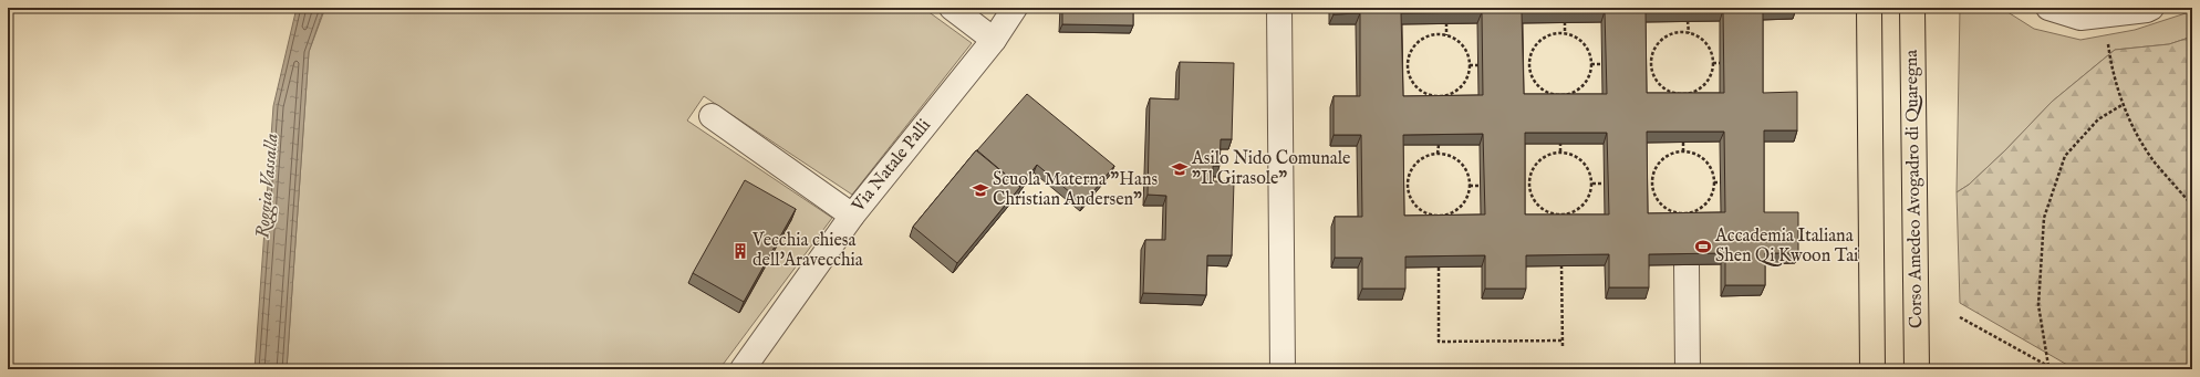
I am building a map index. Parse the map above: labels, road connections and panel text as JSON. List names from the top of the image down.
{
  "streets": {
    "main road": ["Corso Amedeo Avogadro di Quaregna"],
    "street": ["Via Natale Palli"]
  },
  "water": ["Roggia Vassalla"],
  "places": {
    "school or university": ["Asilo Nido Comunale \"Il Girasole\"", "Scuola Materna \"Hans Christian Andersen\""],
    "sports": ["Accademia Italiana Shen Qi Kwoon Tai"],
    "building": ["Vecchia chiesa dell'Aravecchia"]
  }
}
